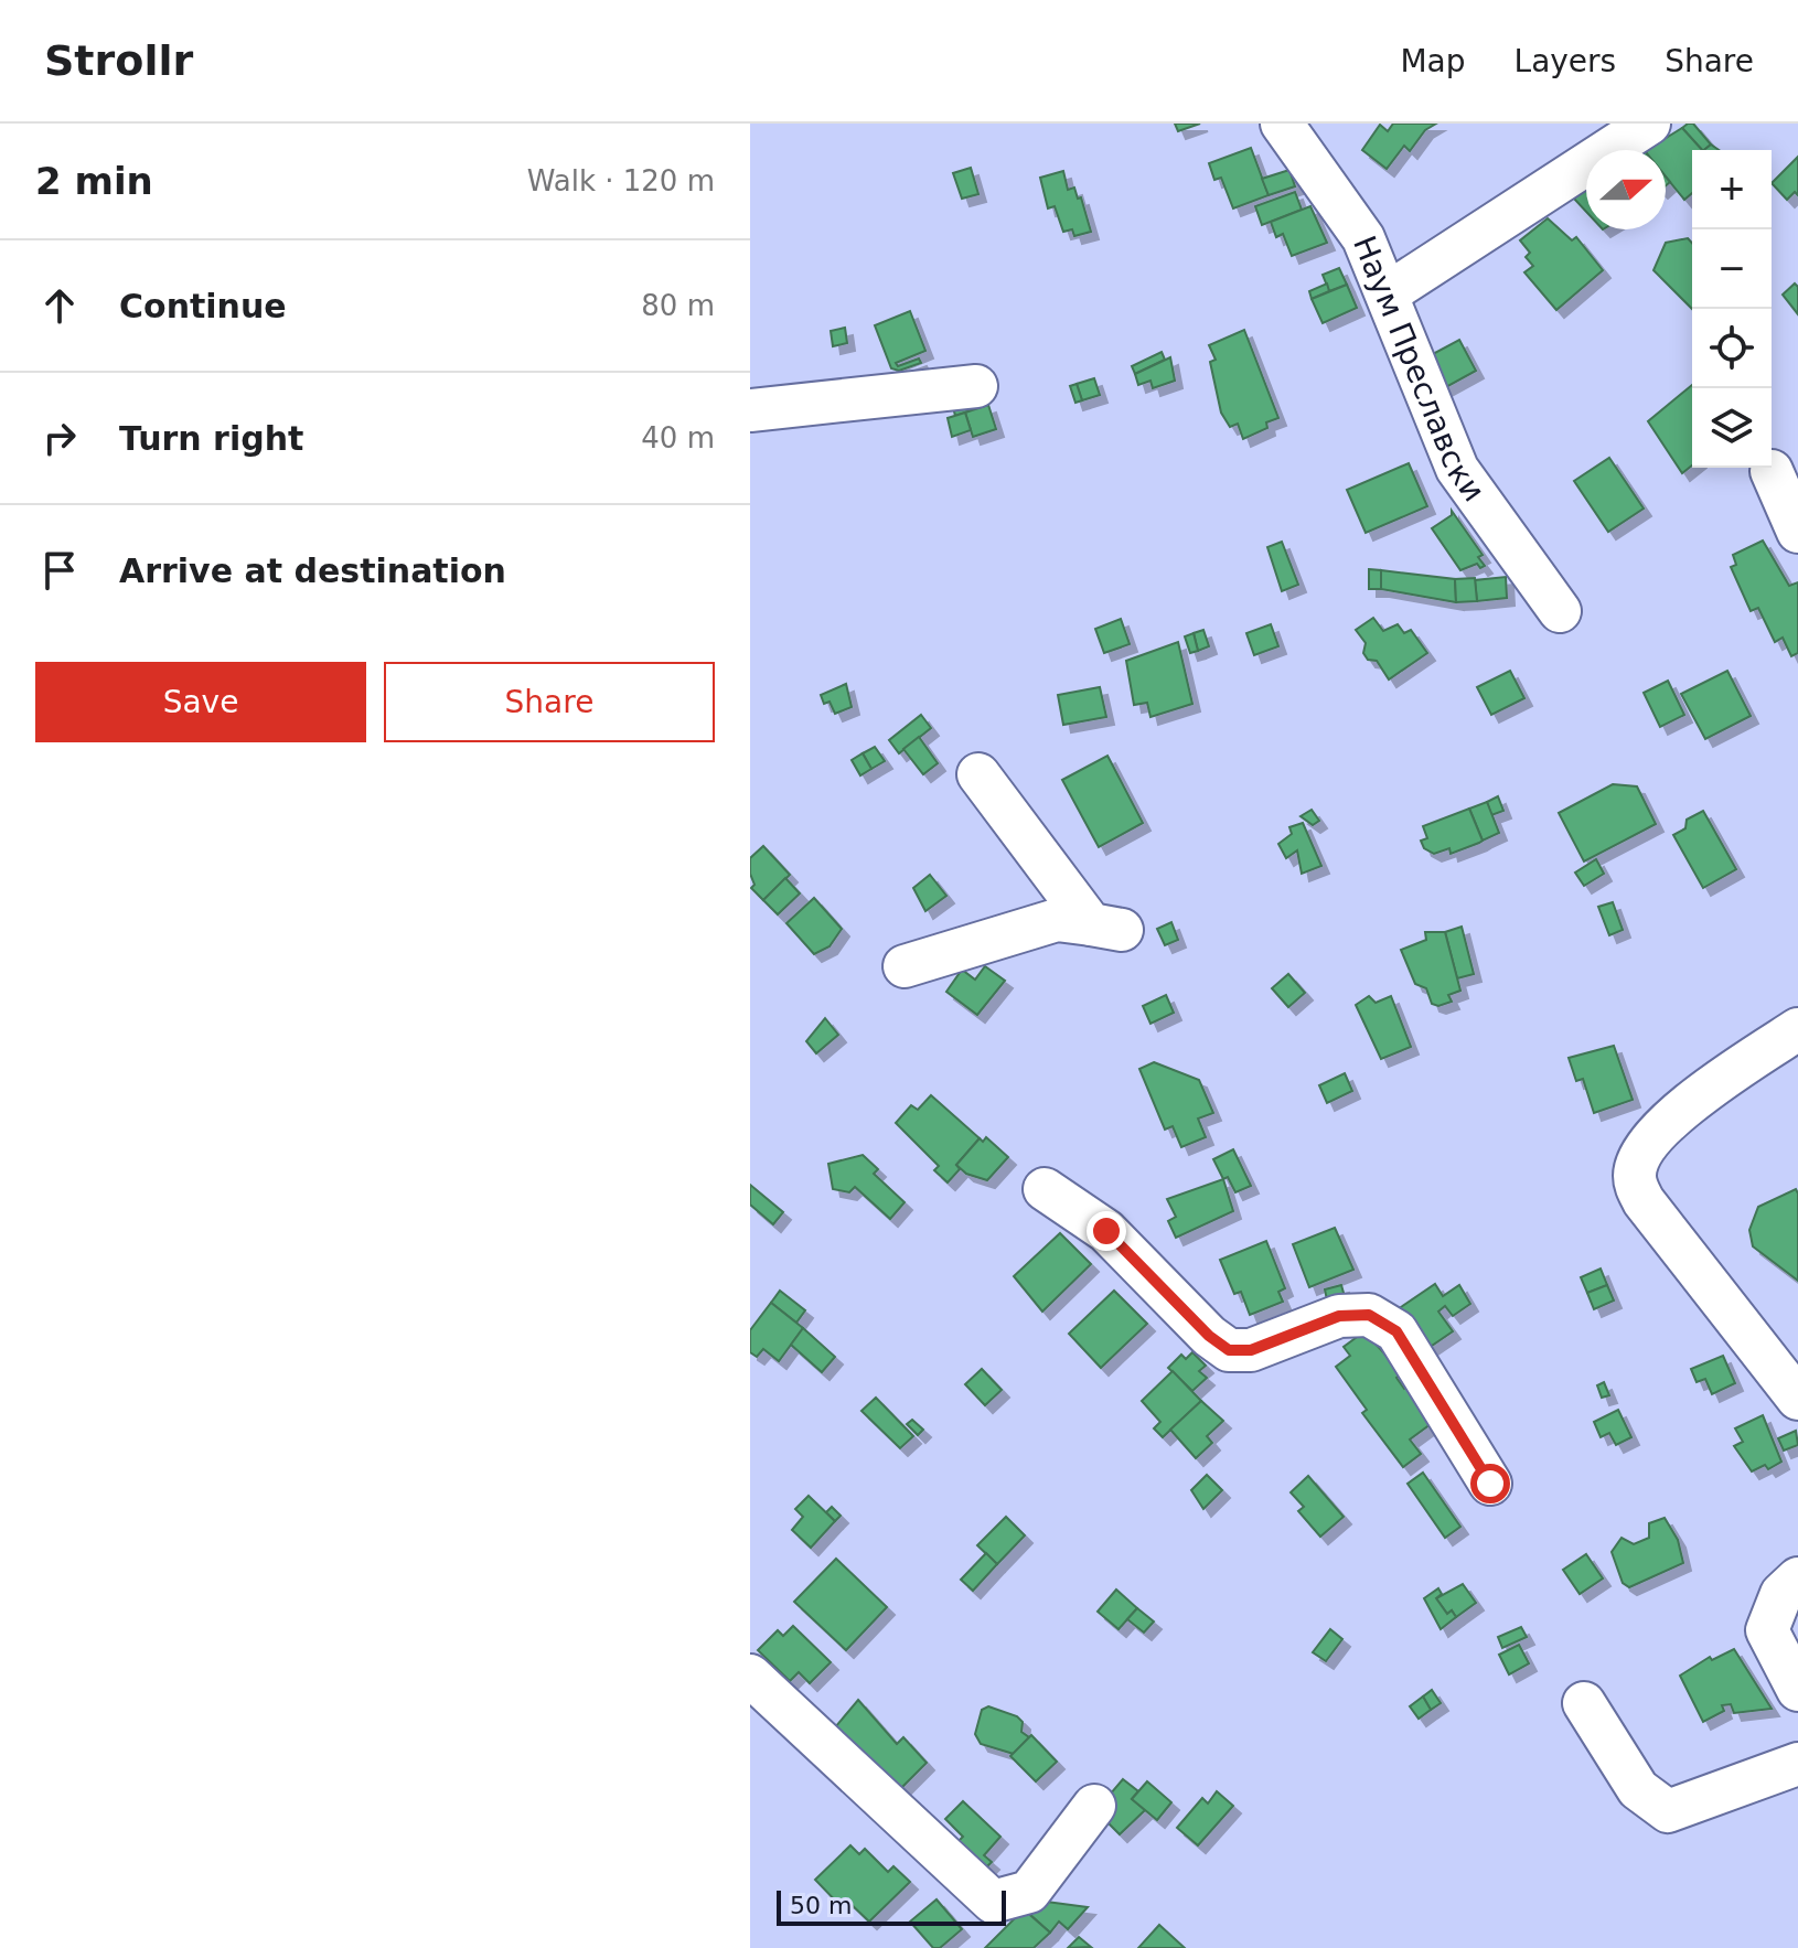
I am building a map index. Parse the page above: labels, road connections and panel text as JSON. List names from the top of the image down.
{
  "streets": {
    "street": ["Наум Преславски"]
  },
  "scale_bar": "50 m",
  "north": "right",
  "page": {
    "header": "Strollr",
    "nav": ["Map", "Layers", "Share"],
    "heading": ["2 min", "Walk · 120 m"],
    "map_buttons": ["+", "−"],
    "list": [
      ["Continue", "80 m"],
      ["Turn right", "40 m"],
      "Arrive at destination"
    ],
    "buttons": ["Save", "Share"],
    "scale": "50 m"
  }
}
